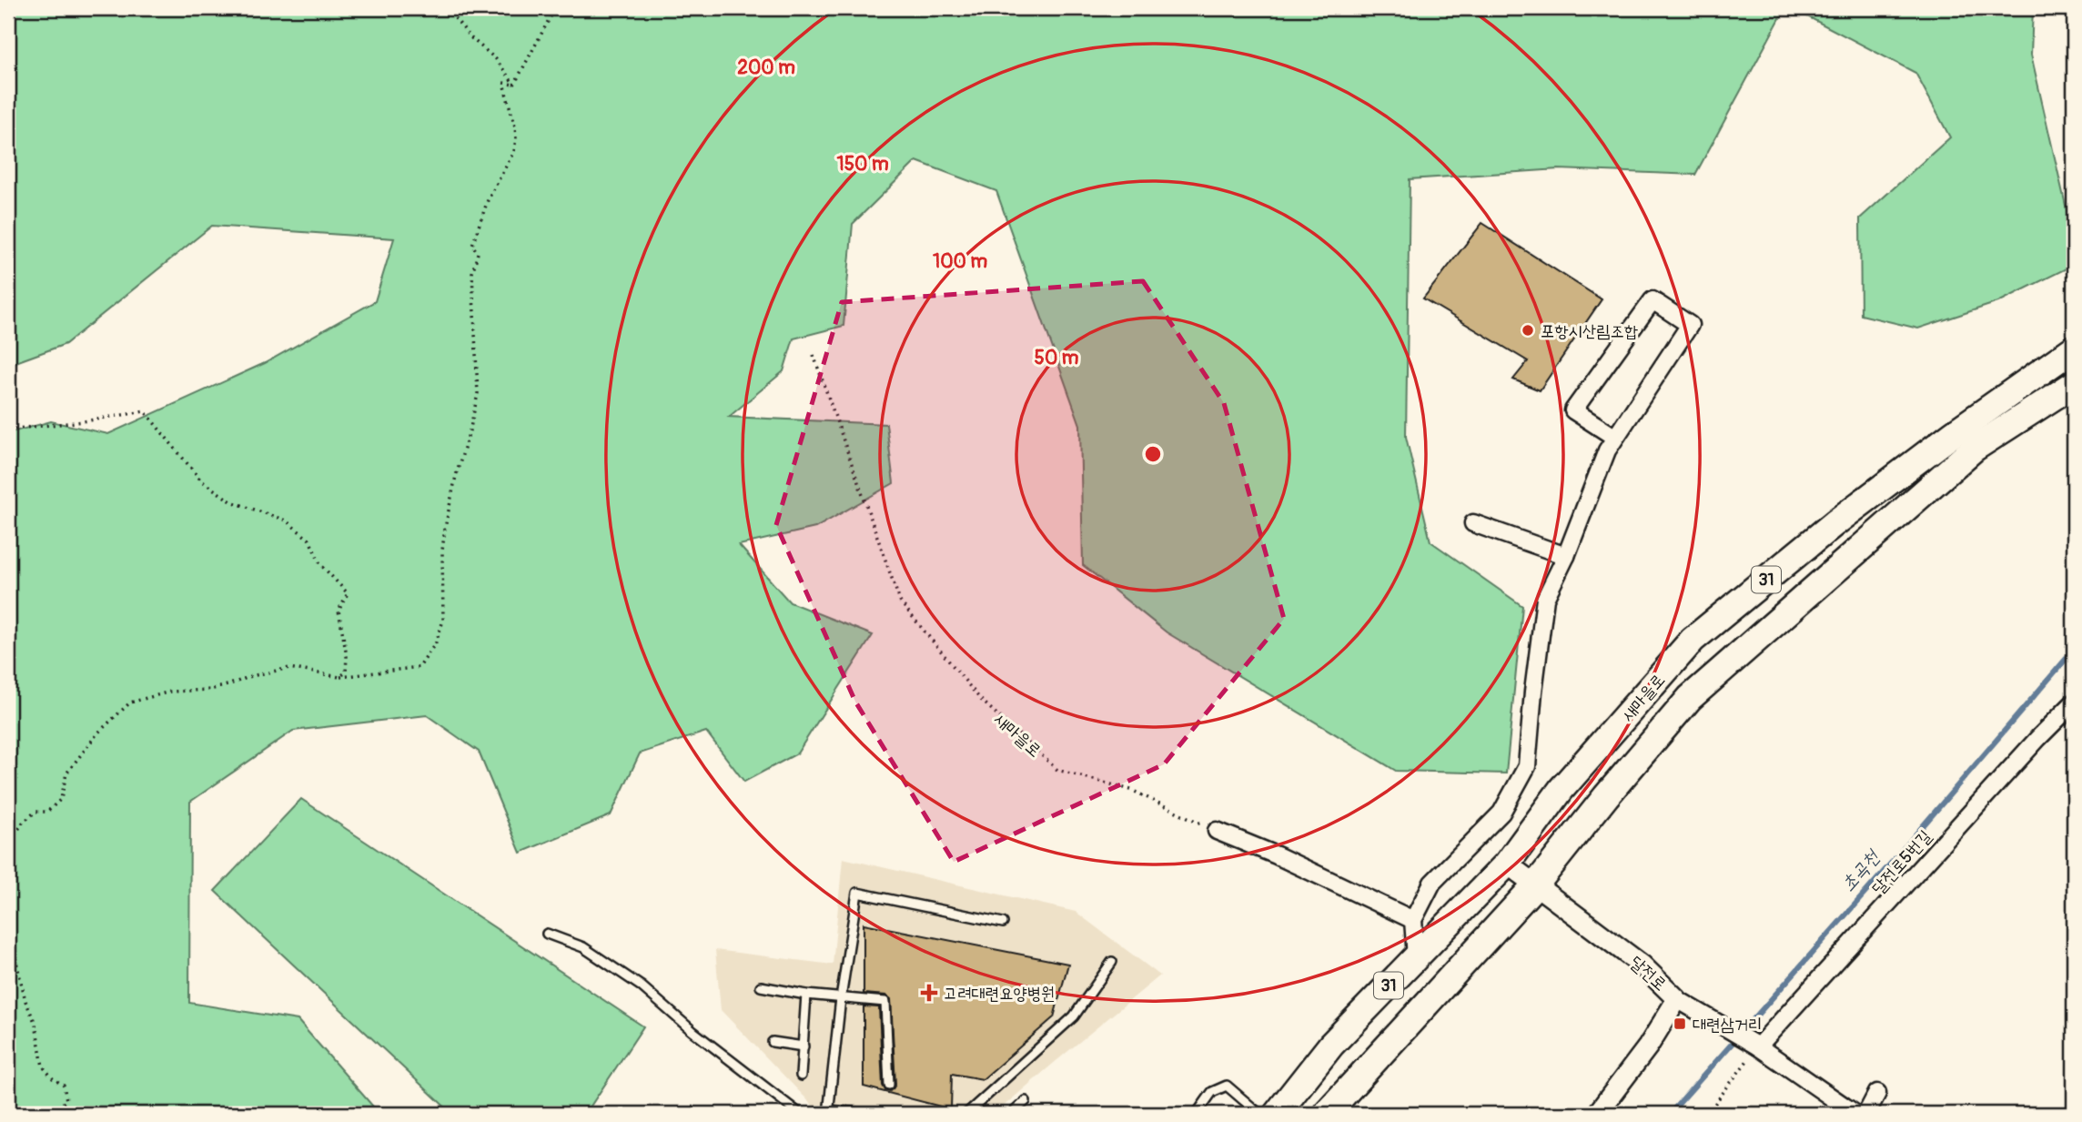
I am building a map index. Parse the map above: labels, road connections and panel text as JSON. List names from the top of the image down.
{
  "streets": {
    "main road": ["31", "새마을로"],
    "street": ["달전로5번길", "달전로"]
  },
  "crossings": [
    ["새마을로", "달전로"]
  ],
  "water": ["초곡천"],
  "places": {
    "other": ["포항시산림조합"],
    "health": ["고려대련요양병원"],
    "transit": ["대련삼거리"]
  },
  "rings": [
    "200 m",
    "150 m",
    "100 m",
    "50 m"
  ]
}
